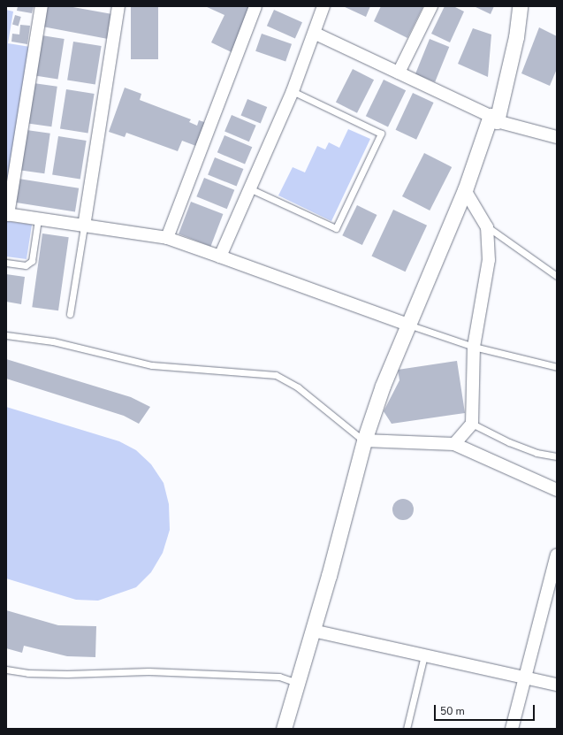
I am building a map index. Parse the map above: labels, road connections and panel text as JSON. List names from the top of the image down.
{
  "scale_bar": "50 m"
}
